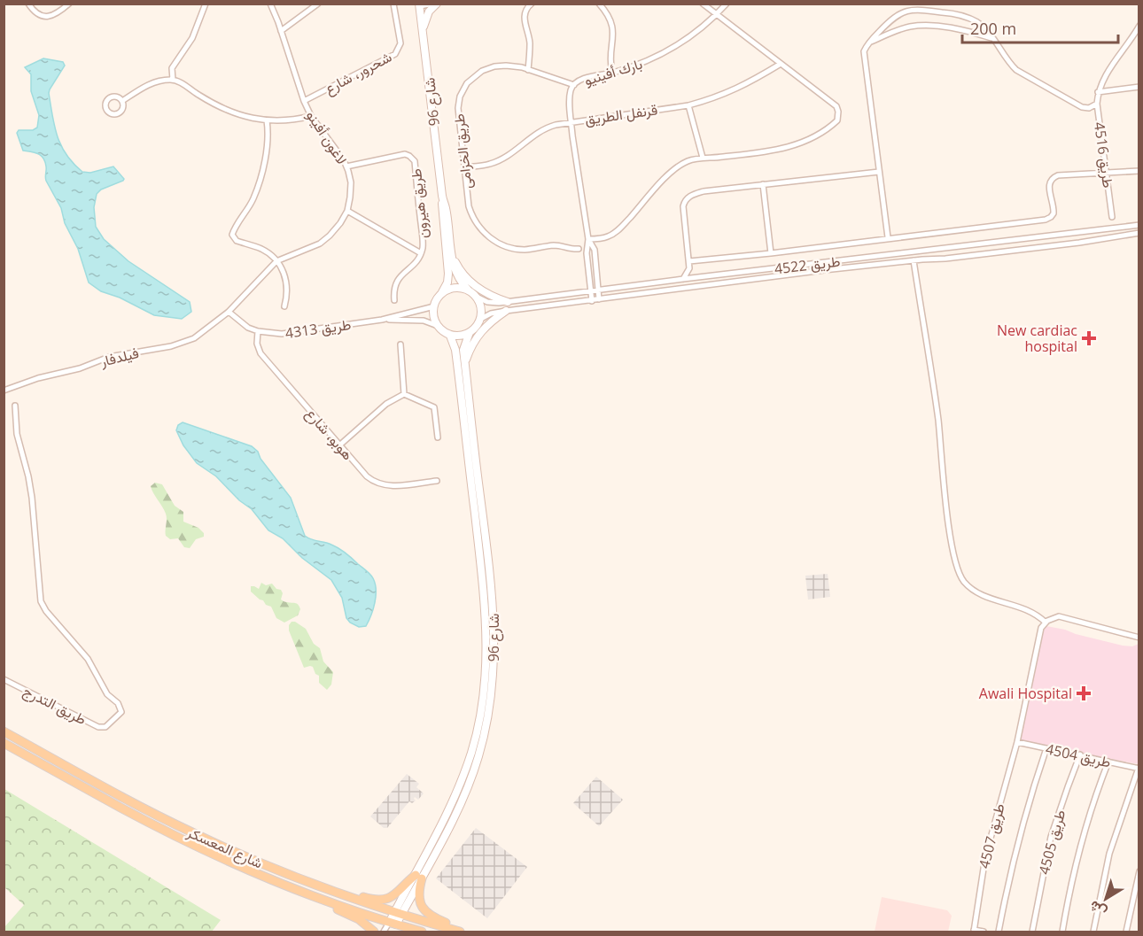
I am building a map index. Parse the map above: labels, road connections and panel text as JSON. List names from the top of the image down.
{
  "streets": {
    "main road": ["شارع المعسكر"],
    "street": [
      "بارك أفينيو",
      "شحرور، شارع",
      "شارع 96",
      "قرنفل الطريق",
      "لاغون أفينو",
      "طريق الخزامى",
      "طريق 4516",
      "طريق هيرون",
      "طريق 4522",
      "طريق 4313",
      "فيلدفار",
      "هوبو، شارع",
      "طريق التدرج",
      "طريق 4504",
      "طريق 4507",
      "طريق 4505"
    ]
  },
  "crossings": [
    ["بارك أفينيو", "قرنفل الطريق"],
    ["بارك أفينيو", "طريق الخزامى"],
    ["بارك أفينيو", "طريق 4522"],
    ["شحرور، شارع", "لاغون أفينو"],
    ["شارع 96", "طريق 4522"],
    ["شارع 96", "طريق 4313"],
    ["شارع 96", "شارع المعسكر"],
    ["قرنفل الطريق", "طريق الخزامى"],
    ["لاغون أفينو", "طريق هيرون"],
    ["لاغون أفينو", "طريق 4313"],
    ["لاغون أفينو", "فيلدفار"],
    ["طريق 4522", "طريق 4313"],
    ["طريق 4313", "فيلدفار"],
    ["طريق 4313", "هوبو، شارع"],
    ["طريق 4504", "طريق 4507"],
    ["طريق 4504", "طريق 4505"]
  ],
  "places": {
    "health": ["New cardiac hospital", "Awali Hospital"]
  },
  "scale_bar": "200 m",
  "north": "bottom left"
}
